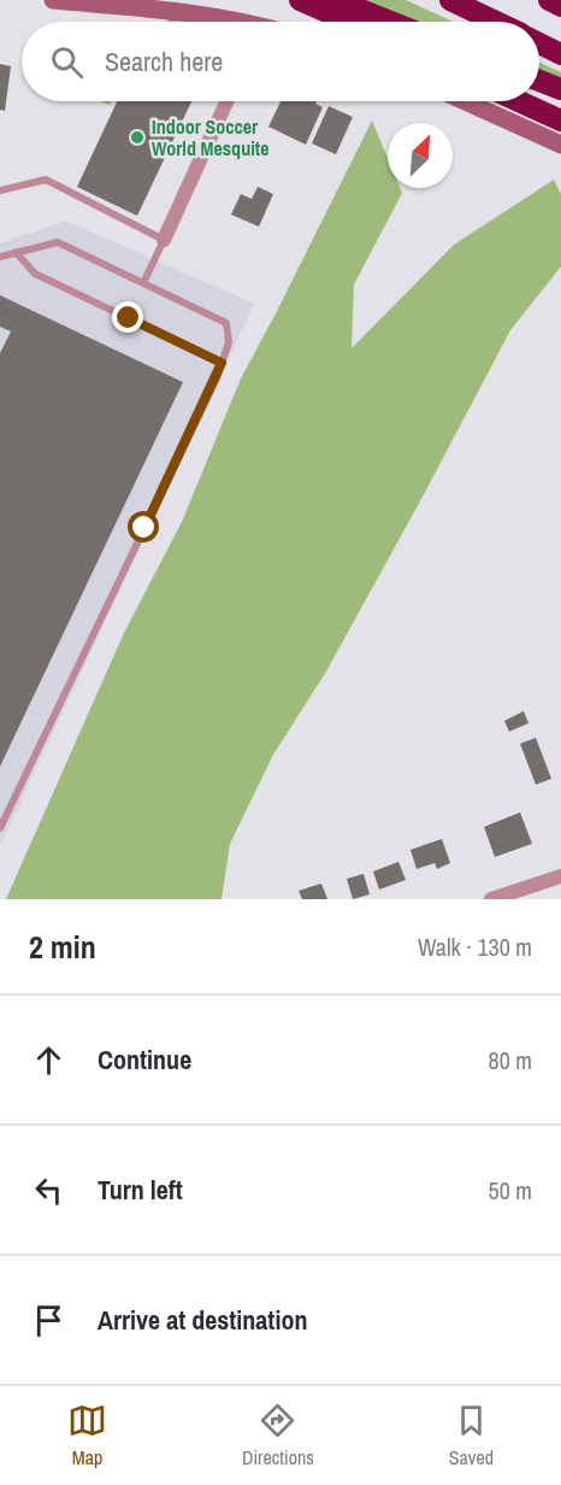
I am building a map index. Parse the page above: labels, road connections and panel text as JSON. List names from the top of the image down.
{
  "places": ["Indoor Soccer World Mesquite"],
  "north": "top right",
  "page": {
    "search": "Search here",
    "heading": ["2 min", "Walk · 130 m"],
    "list": [
      ["Continue", "80 m"],
      ["Turn left", "50 m"],
      "Arrive at destination"
    ],
    "nav": ["Map", "Directions", "Saved"]
  }
}
